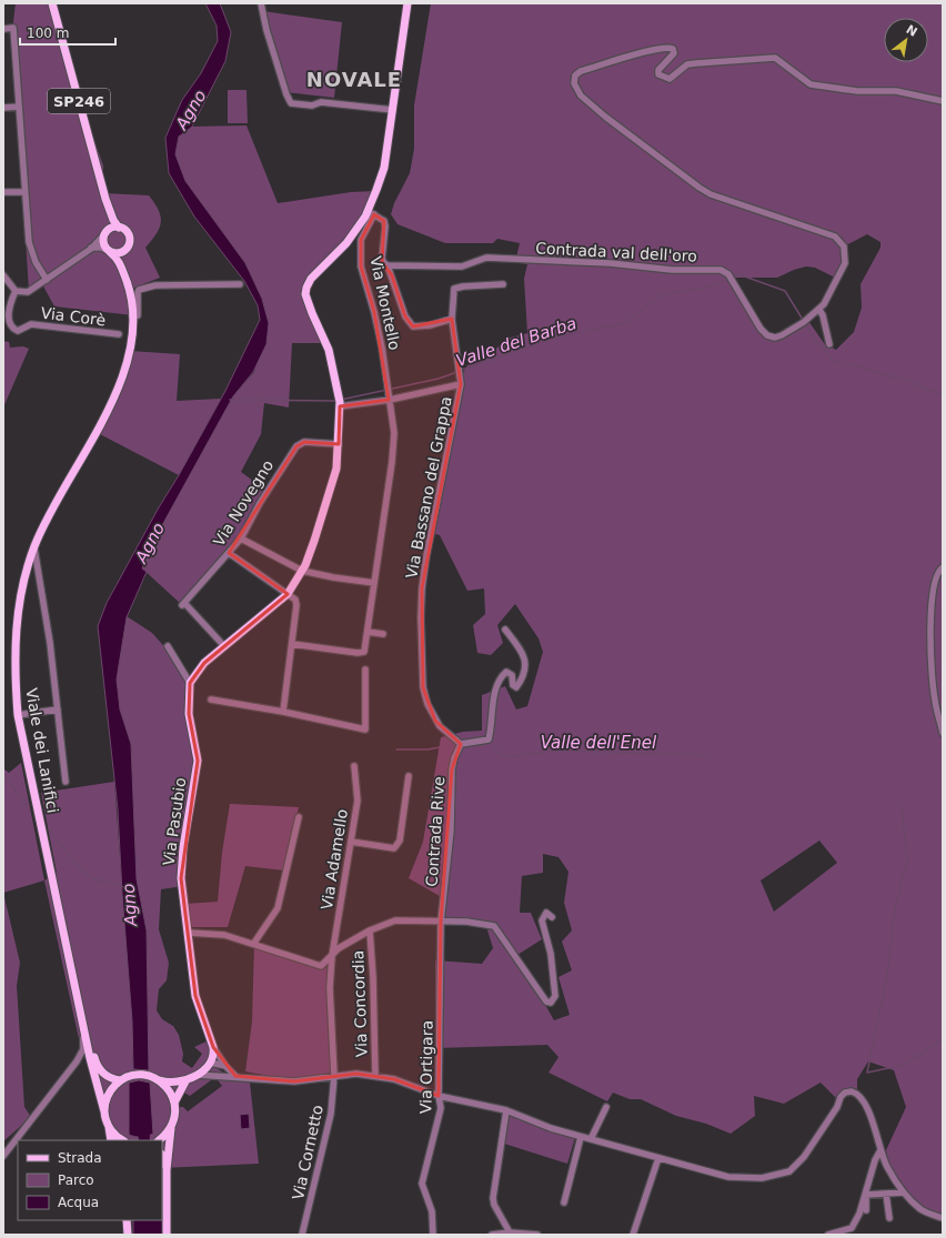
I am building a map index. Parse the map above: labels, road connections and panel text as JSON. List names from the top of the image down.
{
  "streets": {
    "main road": ["SP246", "Viale dei Lanifici", "Via Pasubio"],
    "street": [
      "Contrada val dell'oro",
      "Via Montello",
      "Via Corè",
      "Via Bassano del Grappa",
      "Via Novegno",
      "Contrada Rive",
      "Via Adamello",
      "Via Concordia",
      "Via Ortigara",
      "Via Cornetto"
    ]
  },
  "crossings": [
    ["Via Montello", "Via Bassano del Grappa"],
    ["Via Bassano del Grappa", "Contrada Rive"],
    ["Via Pasubio", "Via Concordia"],
    ["Contrada Rive", "Via Concordia"],
    ["Contrada Rive", "Via Ortigara"],
    ["Via Adamello", "Via Concordia"],
    ["Via Adamello", "Via Cornetto"],
    ["Via Concordia", "Via Ortigara"],
    ["Via Concordia", "Via Cornetto"]
  ],
  "districts": ["NOVALE"],
  "water": ["Agno", "Valle del Barba", "Valle dell'Enel"],
  "legend": ["Strada", "Parco", "Acqua"],
  "scale_bar": "100 m",
  "north": "top right"
}
